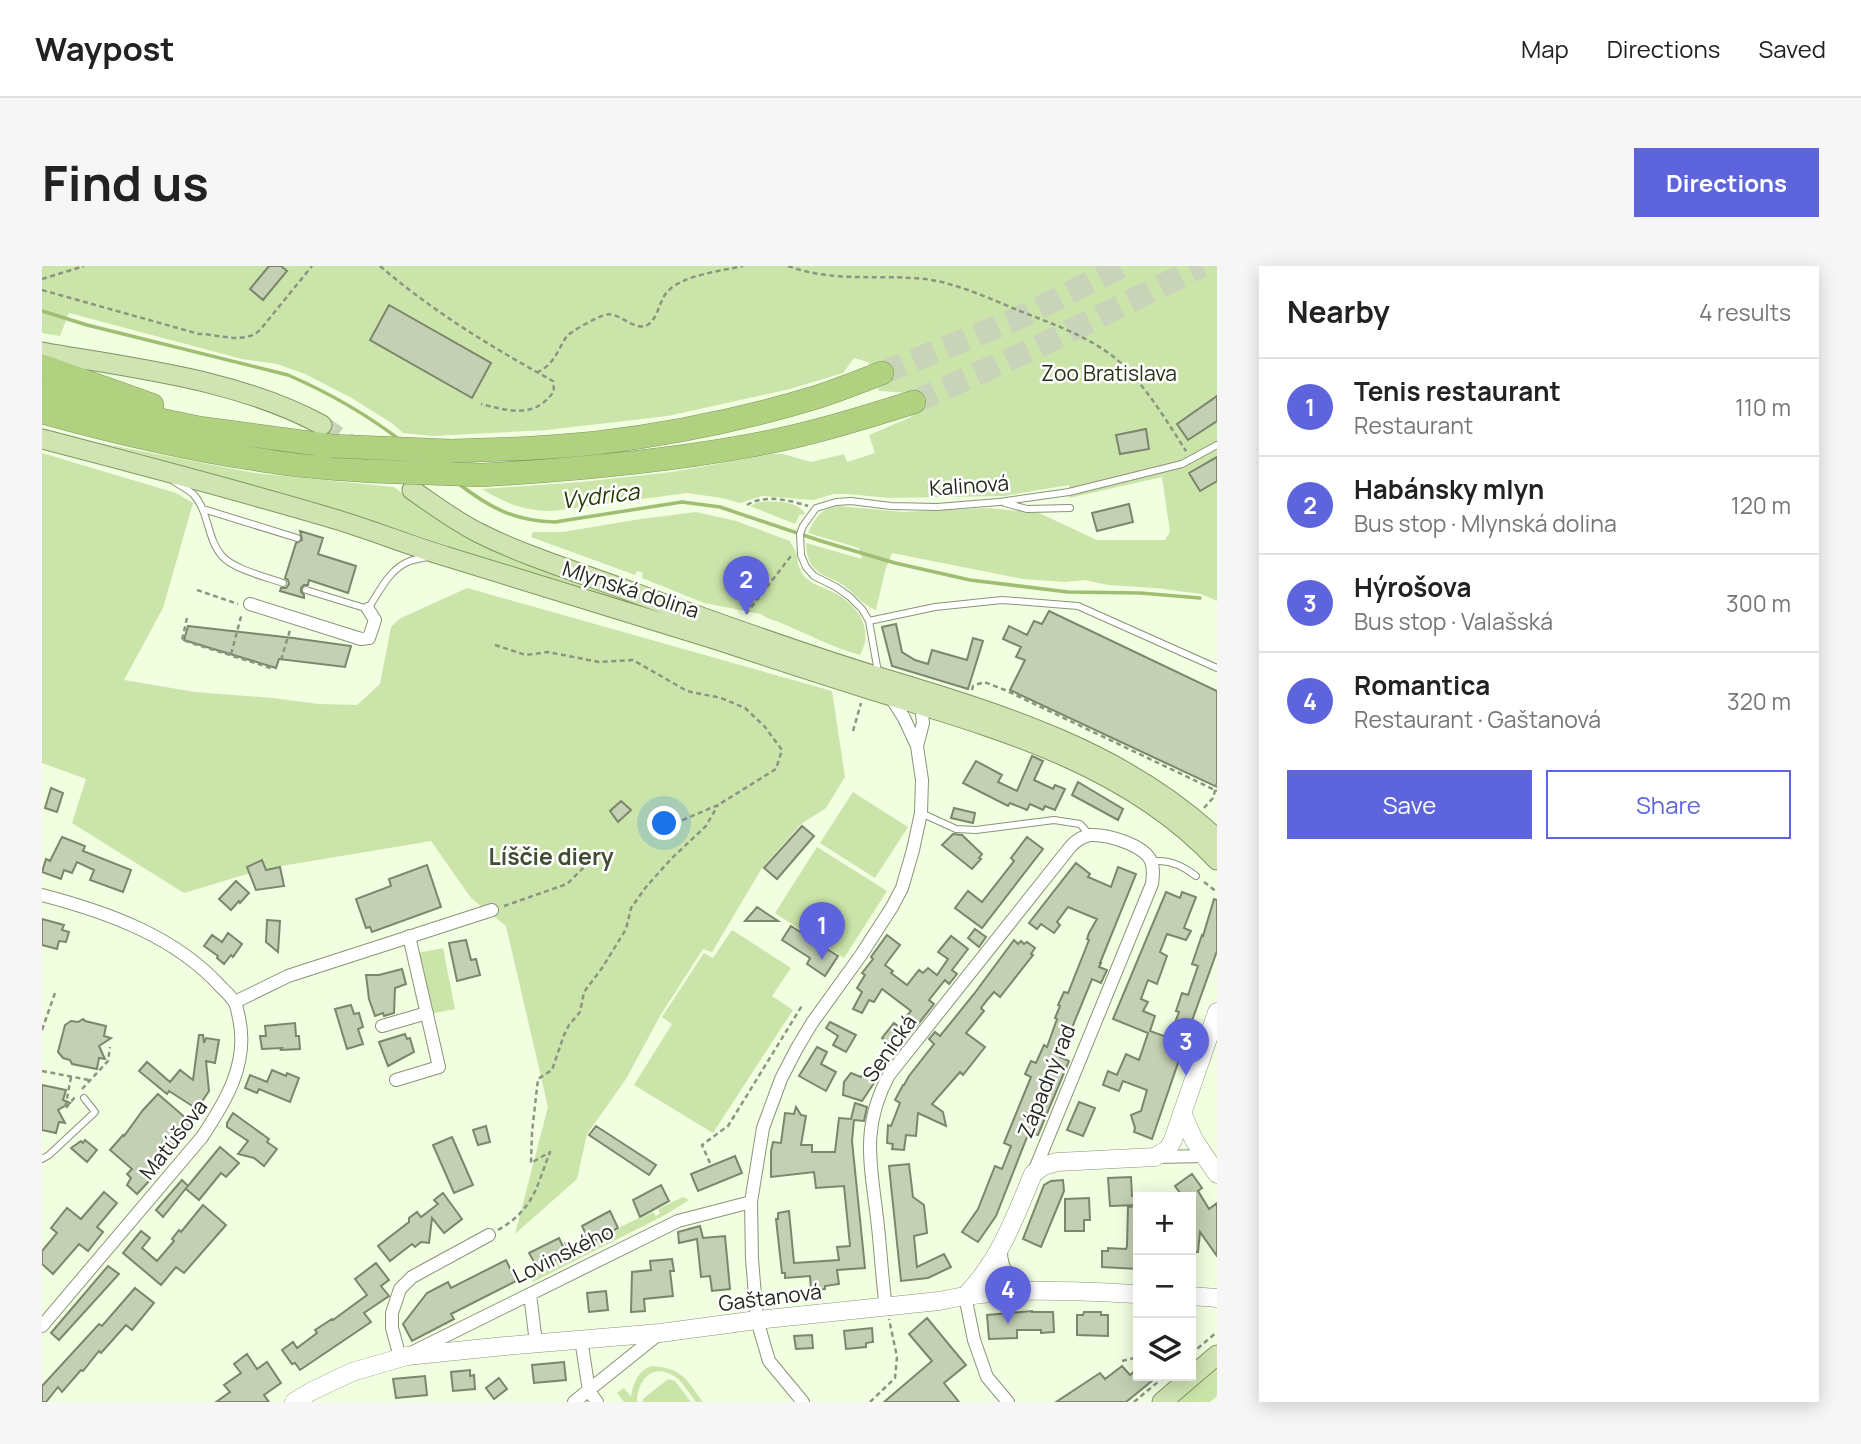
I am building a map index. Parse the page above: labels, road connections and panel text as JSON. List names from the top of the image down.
{
  "streets": {
    "main road": ["Mlynská dolina"],
    "street": [
      "Senická",
      "Západný rad",
      "Matúšova",
      "Lovinského",
      "Gaštanová"
    ],
    "lane": ["Kalinová"]
  },
  "crossings": [
    ["Senická", "Gaštanová"],
    ["Západný rad", "Gaštanová"],
    ["Lovinského", "Gaštanová"]
  ],
  "districts": ["Líščie diery"],
  "water": ["Vydrica"],
  "parks": ["Zoo Bratislava"],
  "page": {
    "header": "Waypost",
    "nav": ["Map", "Directions", "Saved"],
    "buttons": [
      "Directions",
      ["Save", "Share"]
    ],
    "title": "Find us",
    "heading": ["Nearby", "4 results"],
    "list": [
      {
        "mark": "1",
        "name": "Tenis restaurant",
        "note": "Restaurant",
        "value": "110 m"
      },
      {
        "mark": "2",
        "name": "Habánsky mlyn",
        "note": "Bus stop · Mlynská dolina",
        "value": "120 m"
      },
      {
        "mark": "3",
        "name": "Hýrošova",
        "note": "Bus stop · Valašská",
        "value": "300 m"
      },
      {
        "mark": "4",
        "name": "Romantica",
        "note": "Restaurant · Gaštanová",
        "value": "320 m"
      }
    ],
    "pins": [
      "2",
      "1",
      "3",
      "4"
    ],
    "map_buttons": ["+", "−"]
  }
}
